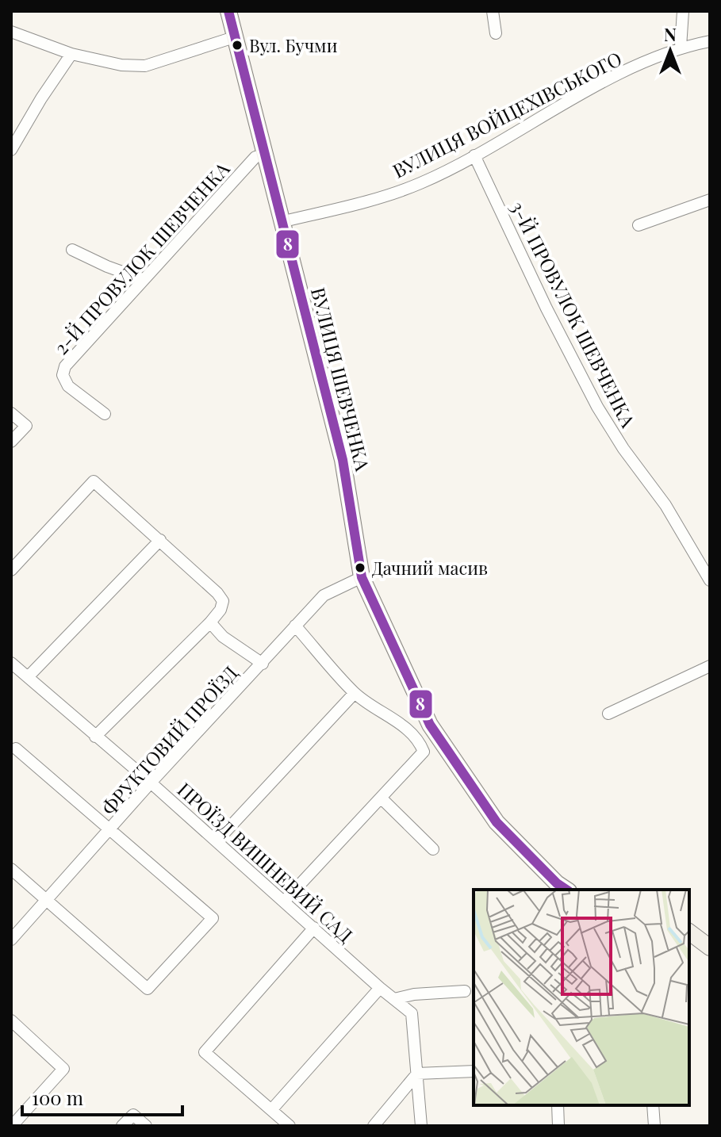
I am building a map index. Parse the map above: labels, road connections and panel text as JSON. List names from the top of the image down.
{
  "streets": {
    "street": [
      "ВУЛИЦЯ ВОЙЦЕХІВСЬКОГО",
      "2-Й ПРОВУЛОК ШЕВЧЕНКА",
      "3-Й ПРОВУЛОК ШЕВЧЕНКА",
      "ВУЛИЦЯ ШЕВЧЕНКА",
      "ФРУКТОВИЙ ПРОЇЗД",
      "ПРОЇЗД ВИШНЕВИЙ САД"
    ]
  },
  "crossings": [
    ["ВУЛИЦЯ ВОЙЦЕХІВСЬКОГО", "3-Й ПРОВУЛОК ШЕВЧЕНКА"],
    ["ВУЛИЦЯ ВОЙЦЕХІВСЬКОГО", "ВУЛИЦЯ ШЕВЧЕНКА"],
    ["2-Й ПРОВУЛОК ШЕВЧЕНКА", "ВУЛИЦЯ ШЕВЧЕНКА"],
    ["ВУЛИЦЯ ШЕВЧЕНКА", "ФРУКТОВИЙ ПРОЇЗД"],
    ["ФРУКТОВИЙ ПРОЇЗД", "ПРОЇЗД ВИШНЕВИЙ САД"]
  ],
  "places": ["Вул. Бучми", "Дачний масив"],
  "lines": ["transit line 8"],
  "scale_bar": "100 m",
  "north": "top"
}
